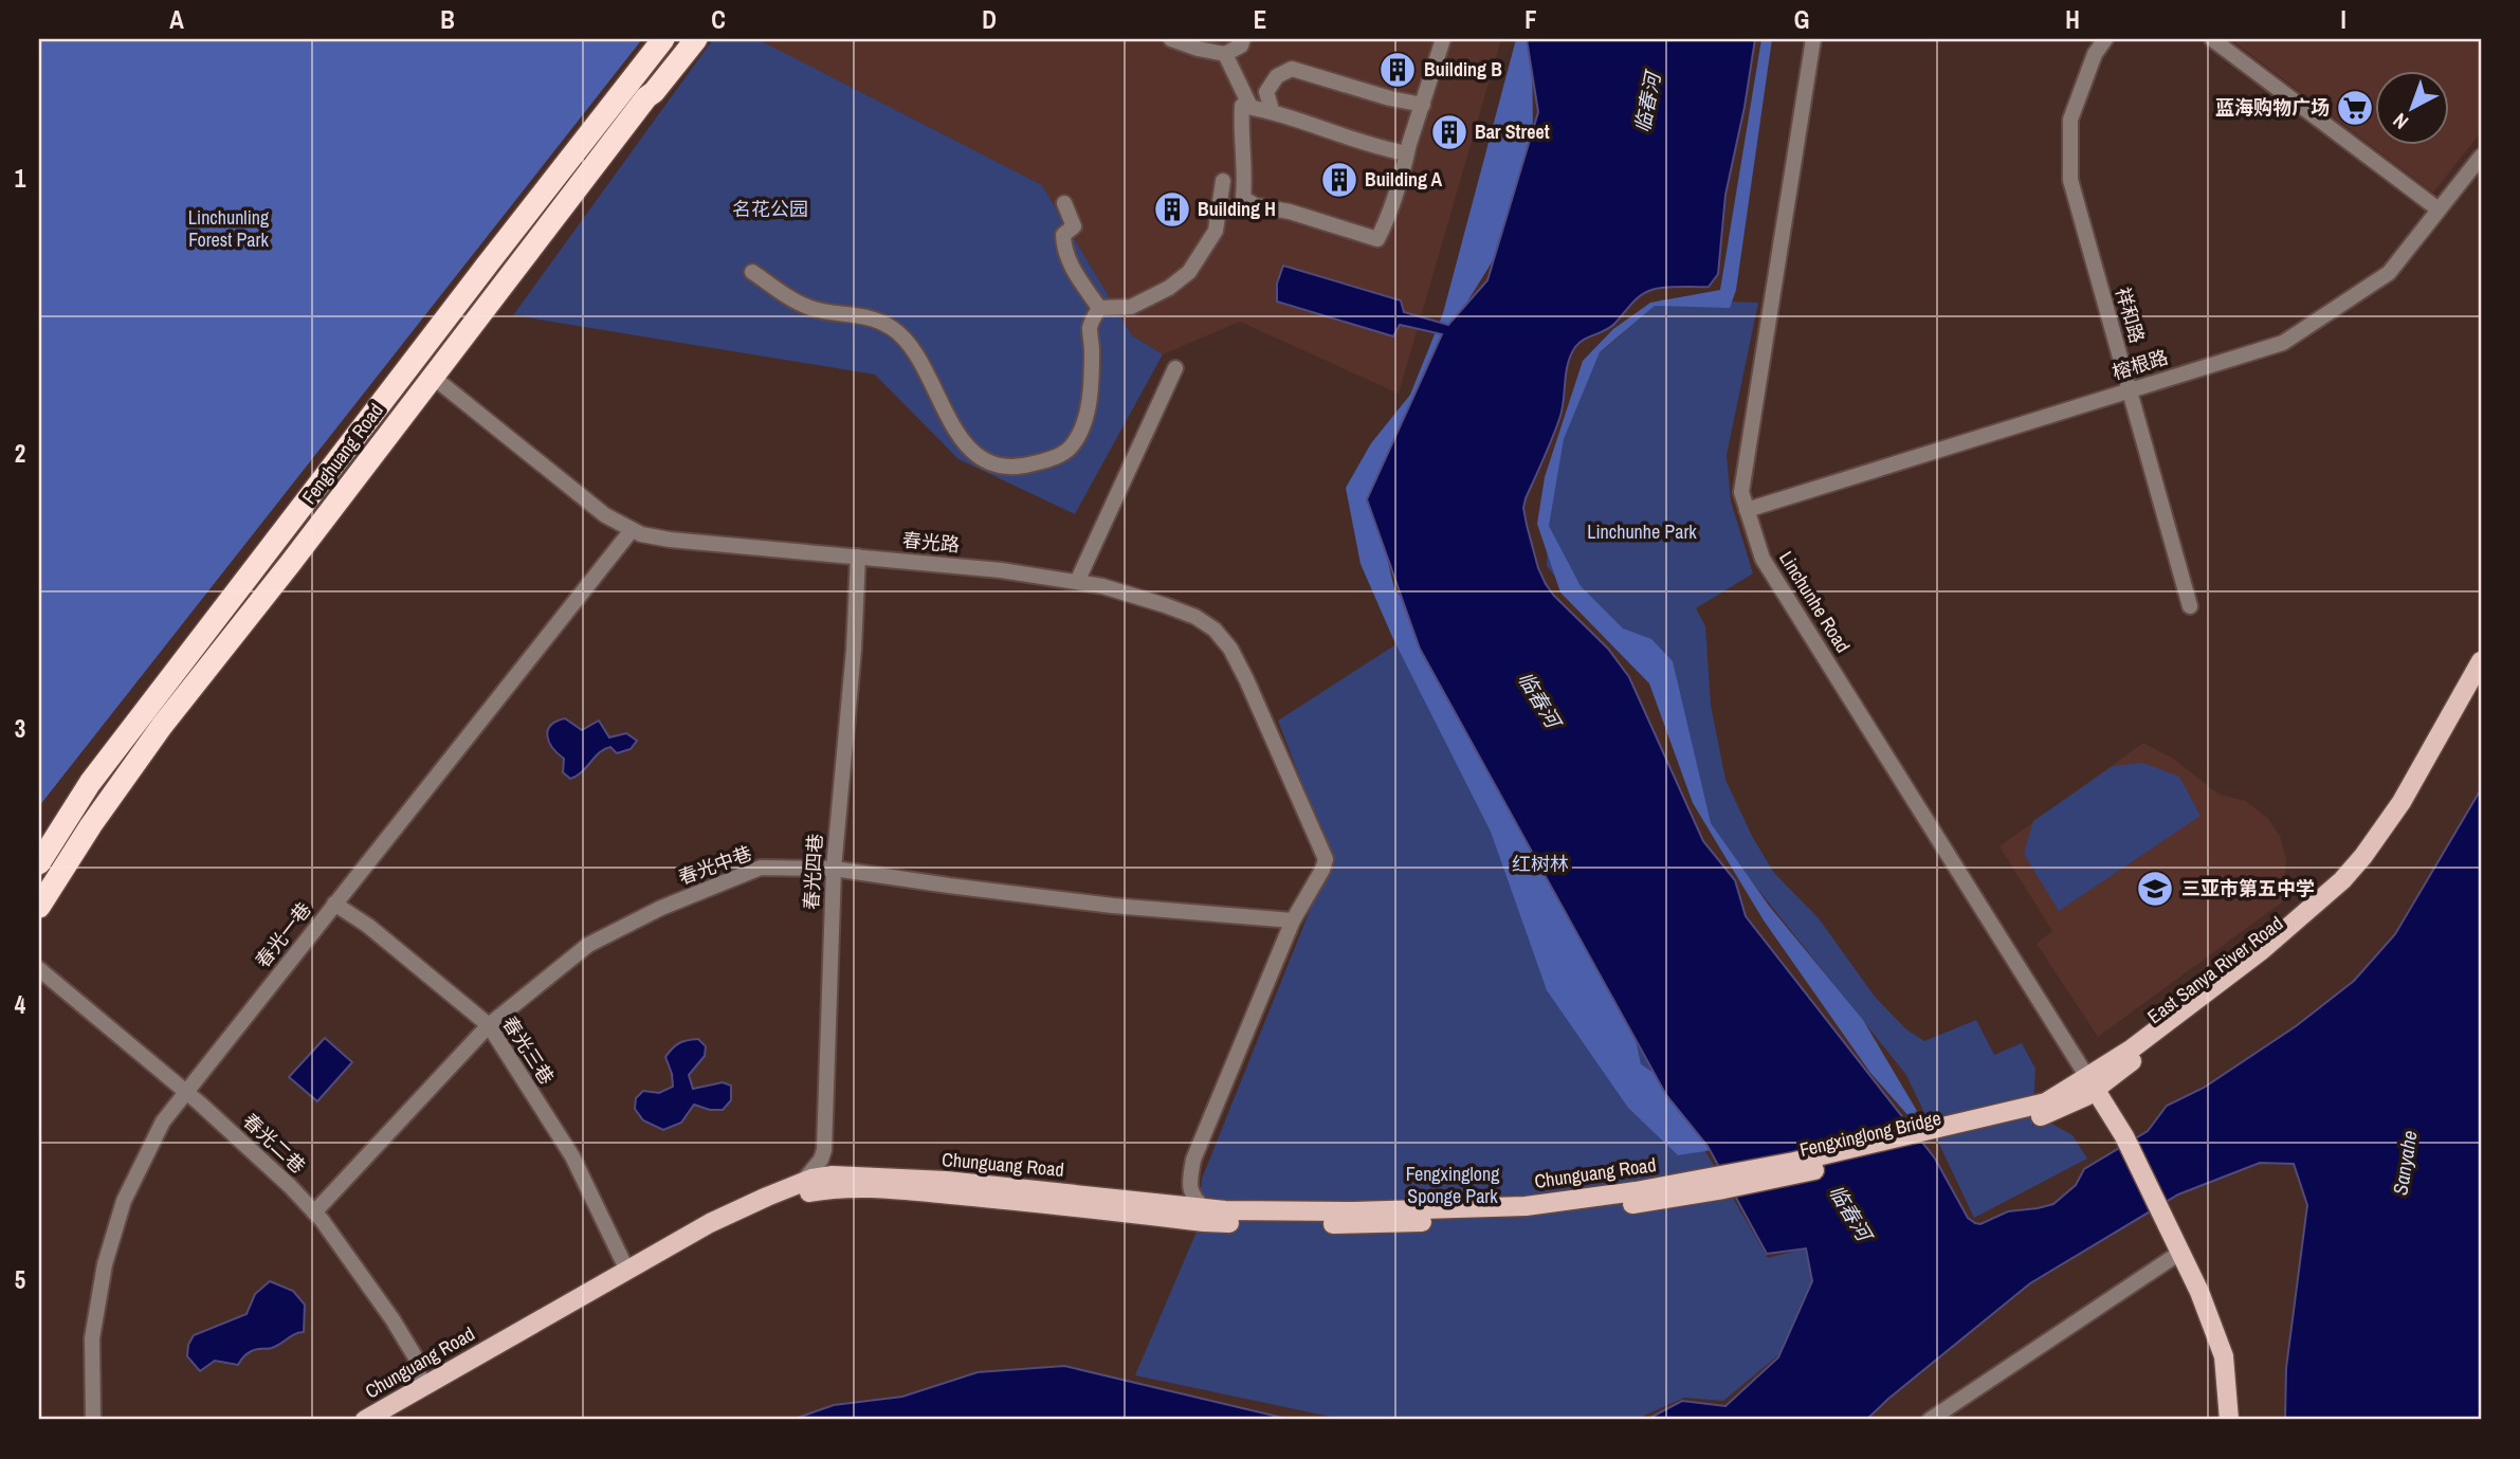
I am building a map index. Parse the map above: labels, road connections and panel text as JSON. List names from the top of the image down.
{
  "streets": {
    "highway": ["Fenghuang Road"],
    "main road": ["East Sanya River Road", "Fengxinglong Bridge", "Chunguang Road"],
    "street": [
      "祥和路",
      "榕根路",
      "春光路",
      "Linchunhe Road",
      "春光中巷",
      "春光四巷",
      "春光一巷",
      "春光三巷",
      "春光二巷"
    ]
  },
  "crossings": [
    ["祥和路", "榕根路"],
    ["榕根路", "Linchunhe Road"],
    ["Fenghuang Road", "春光路"],
    ["春光路", "春光中巷"],
    ["春光路", "春光四巷"],
    ["春光路", "春光一巷"],
    ["Linchunhe Road", "East Sanya River Road"],
    ["Linchunhe Road", "Fengxinglong Bridge"],
    ["春光中巷", "春光四巷"],
    ["春光中巷", "春光三巷"],
    ["春光中巷", "春光二巷"],
    ["春光四巷", "Chunguang Road"],
    ["春光一巷", "春光三巷"],
    ["春光一巷", "春光二巷"],
    ["East Sanya River Road", "Fengxinglong Bridge"],
    ["春光三巷", "Chunguang Road"],
    ["Fengxinglong Bridge", "Chunguang Road"],
    ["春光二巷", "Chunguang Road"]
  ],
  "water": ["临春河", "Sanyahe"],
  "parks": [
    "名花公园",
    "Linchunling Forest Park",
    "Linchunhe Park",
    "红树林",
    "Fengxinglong Sponge Park"
  ],
  "places": {
    "building": [
      "Building B",
      "Bar Street",
      "Building A",
      "Building H"
    ],
    "supermarket": ["蓝海购物广场"],
    "school or university": ["三亚市第五中学"]
  },
  "north": "bottom left",
  "grid": {
    "columns": [
      "A",
      "B",
      "C",
      "D",
      "E",
      "F",
      "G",
      "H",
      "I"
    ],
    "rows": [
      "1",
      "2",
      "3",
      "4",
      "5"
    ]
  }
}
